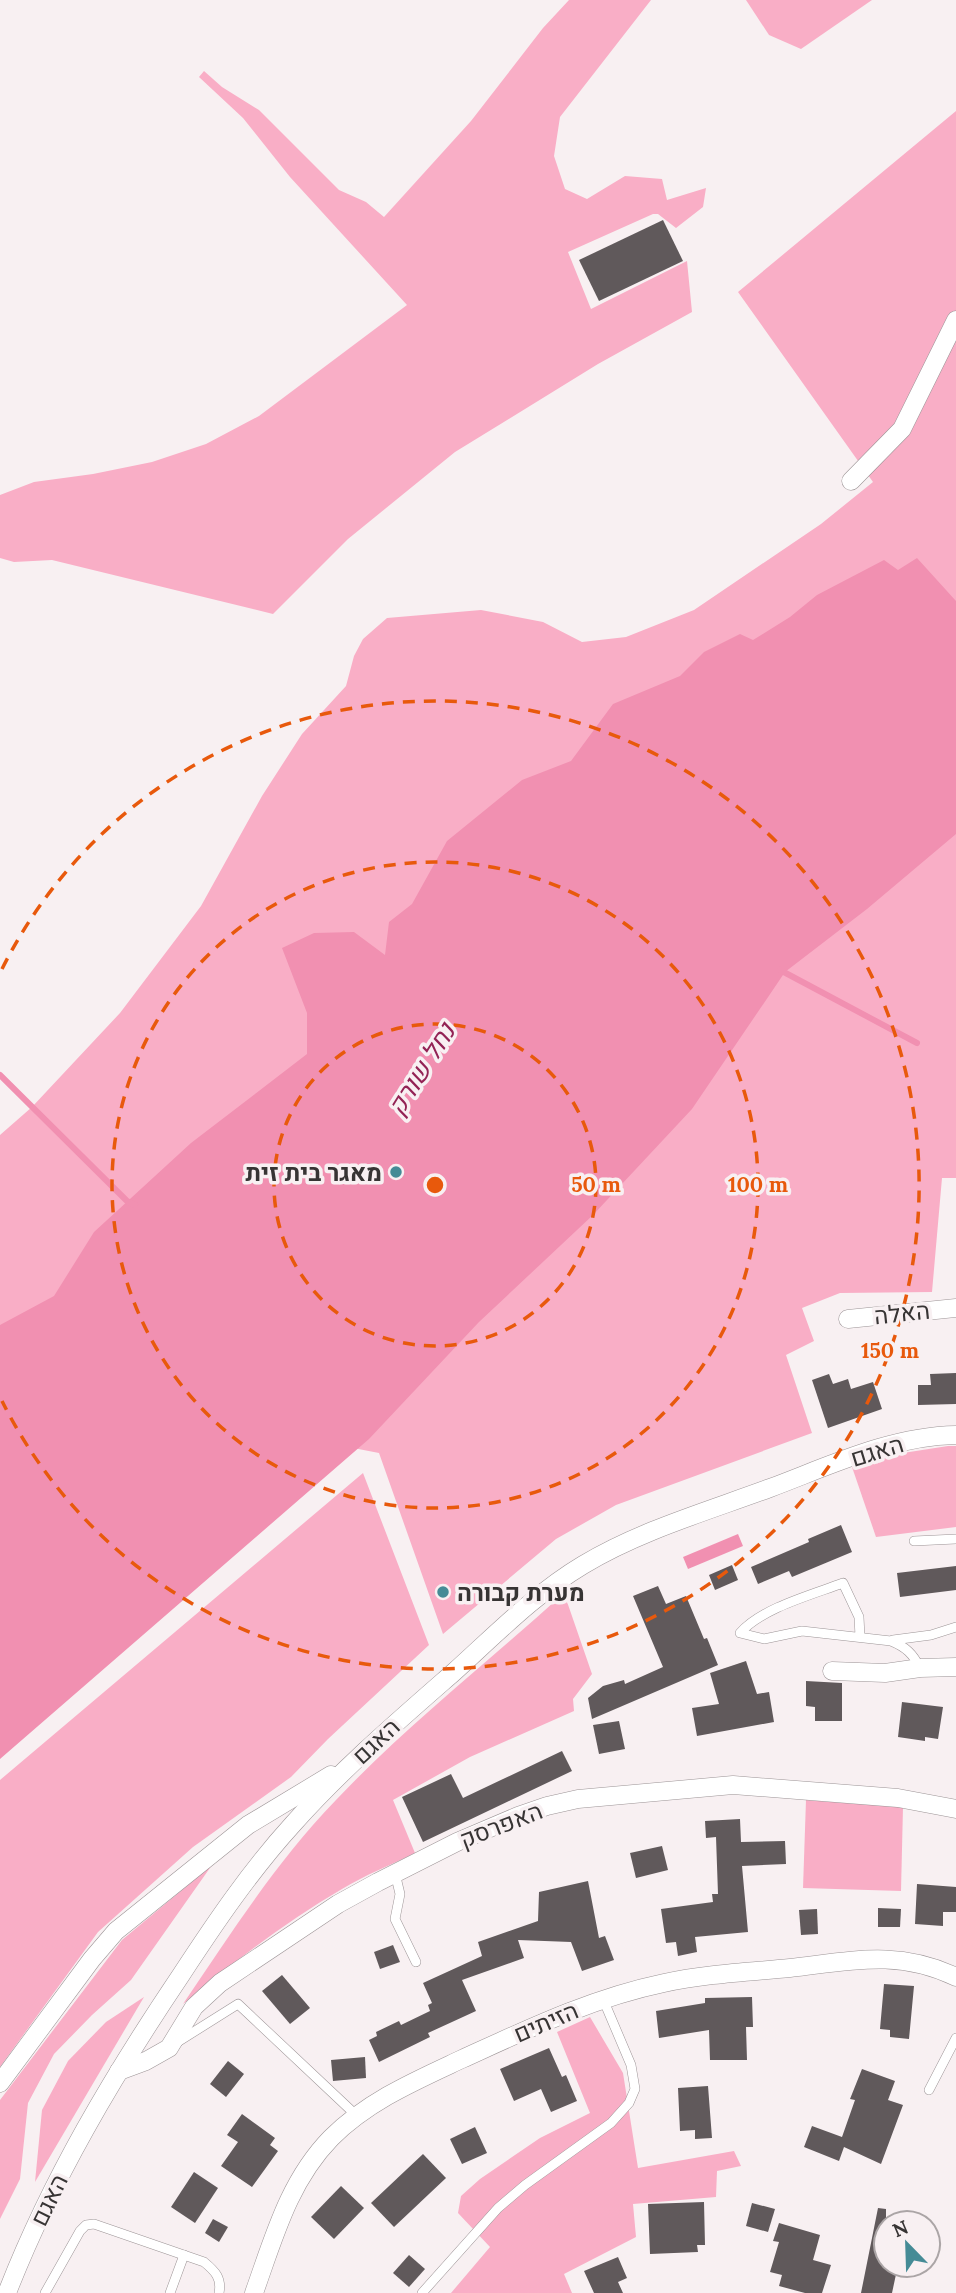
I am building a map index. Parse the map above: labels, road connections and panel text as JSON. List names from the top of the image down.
{
  "streets": {
    "street": [
      "האלה",
      "האגם",
      "האפרסק",
      "הזיתים"
    ]
  },
  "water": ["נחל שורק"],
  "places": ["מאגר בית זית", "מערת קבורה"],
  "north": "top left",
  "rings": ["50 m", "100 m", "150 m"]
}
